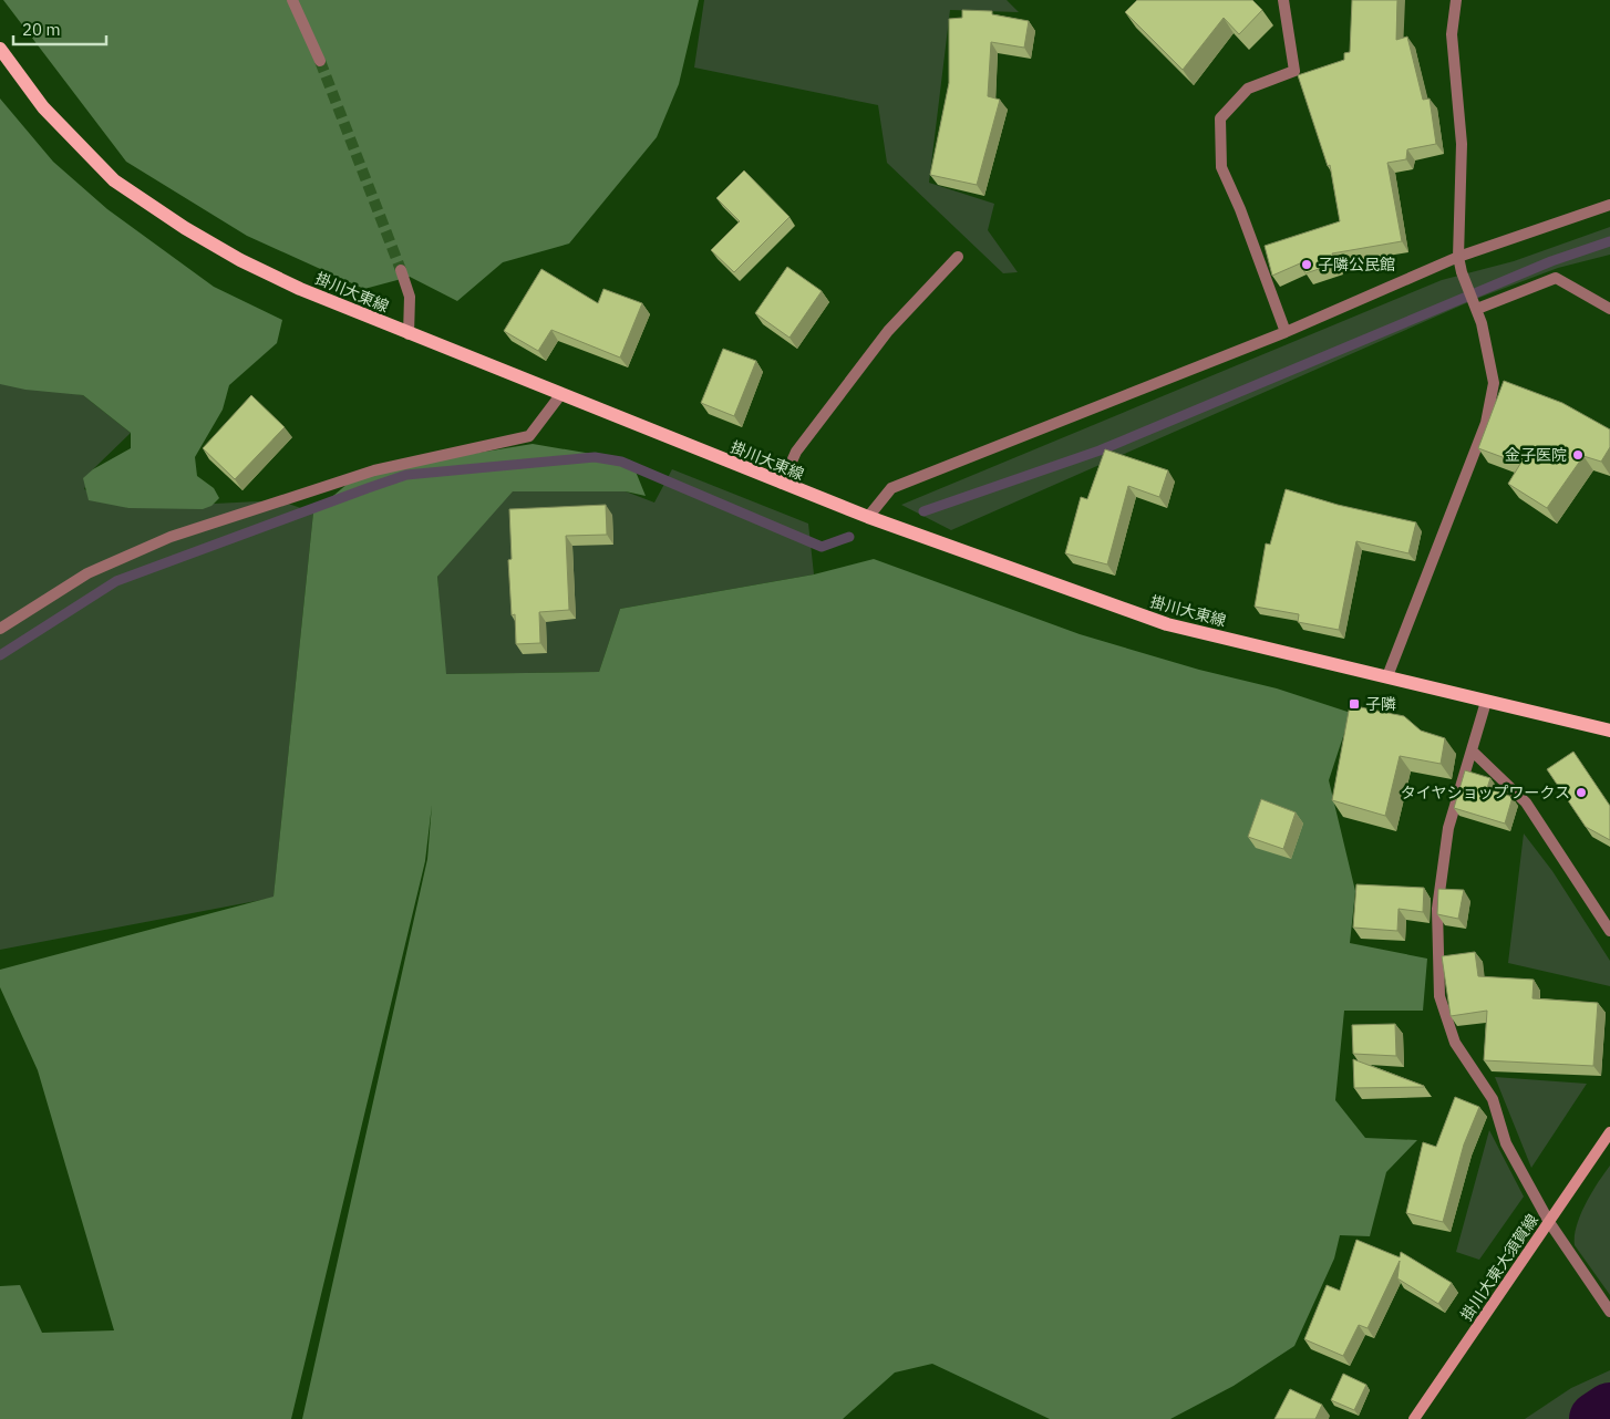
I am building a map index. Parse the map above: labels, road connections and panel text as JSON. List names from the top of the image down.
{
  "streets": {
    "main road": ["掛川大東線", "掛川大東大須賀線"]
  },
  "places": {
    "other": ["子隣公民館", "金子医院", "タイヤショップワークス"],
    "transit": ["子隣"]
  },
  "scale_bar": "20 m"
}
